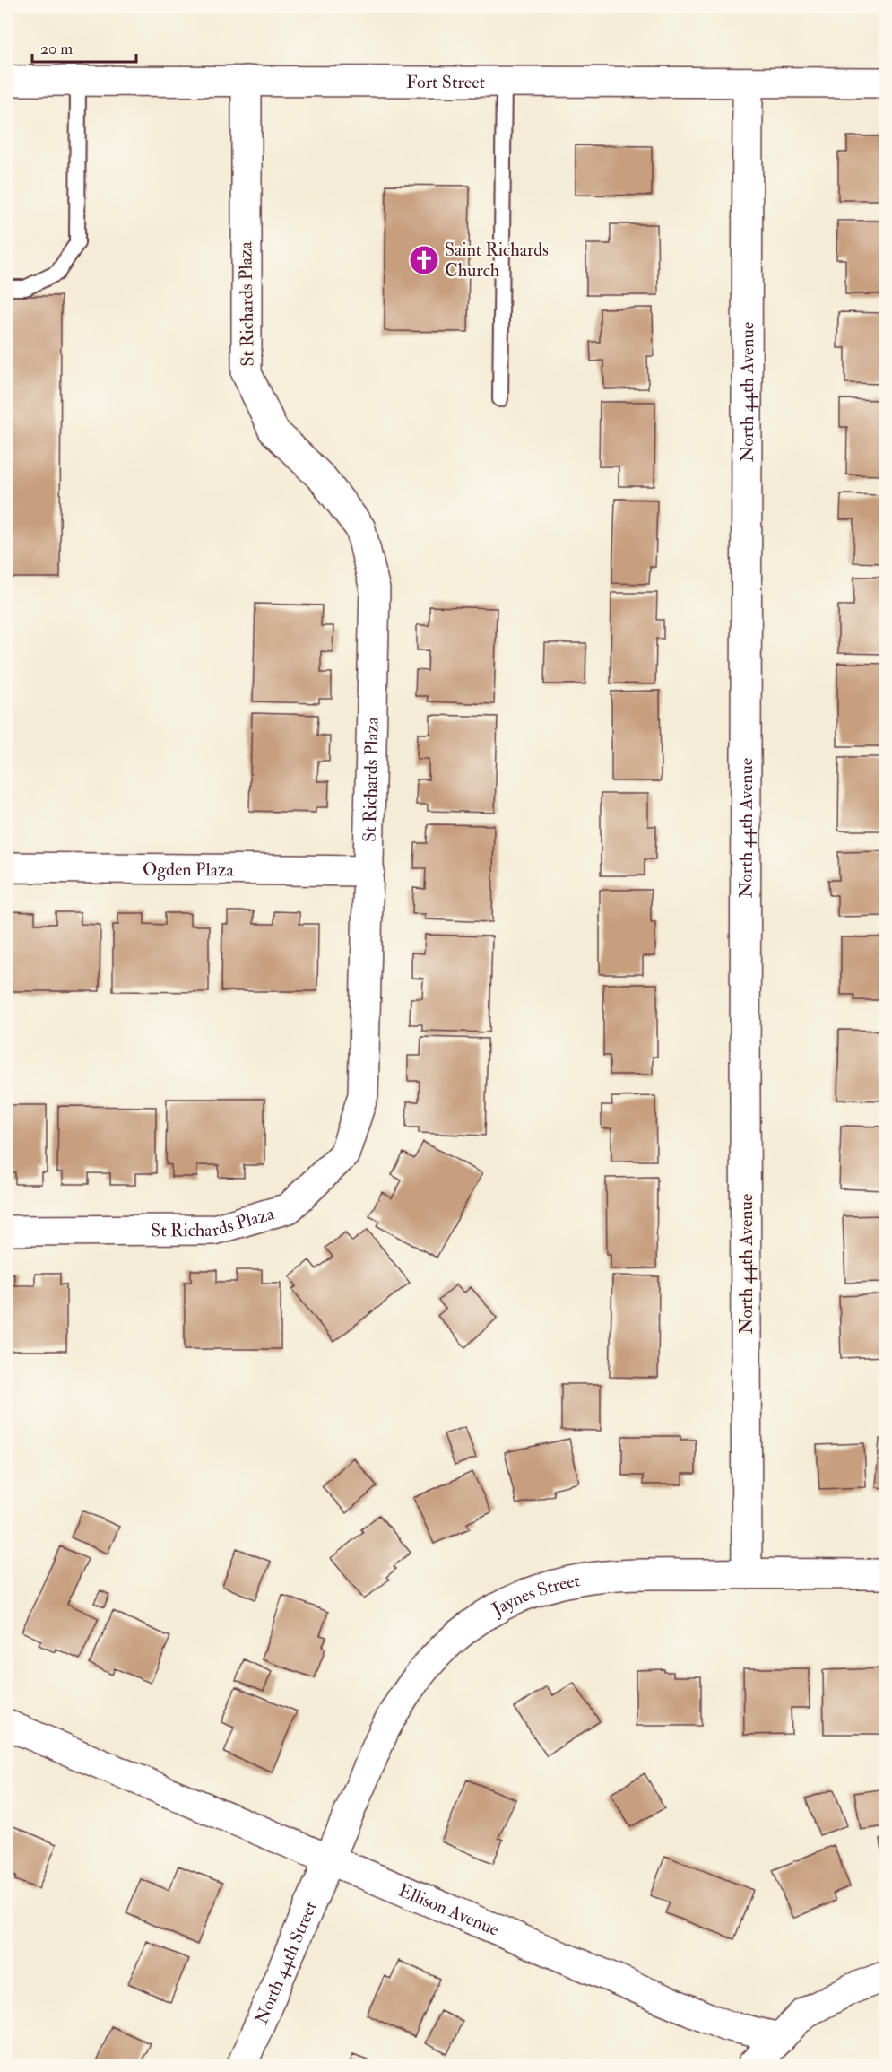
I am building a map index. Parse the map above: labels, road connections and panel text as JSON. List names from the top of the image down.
{
  "streets": {
    "street": [
      "Fort Street",
      "St Richards Plaza",
      "North 44th Avenue",
      "Ogden Plaza",
      "Jaynes Street",
      "Ellison Avenue",
      "North 44th Street"
    ]
  },
  "crossings": [
    ["Fort Street", "St Richards Plaza"],
    ["Fort Street", "North 44th Avenue"],
    ["St Richards Plaza", "Ogden Plaza"],
    ["North 44th Avenue", "Jaynes Street"],
    ["Jaynes Street", "Ellison Avenue"],
    ["Jaynes Street", "North 44th Street"],
    ["Ellison Avenue", "North 44th Street"]
  ],
  "places": {
    "church": ["Saint Richards Church"]
  },
  "scale_bar": "20 m"
}
